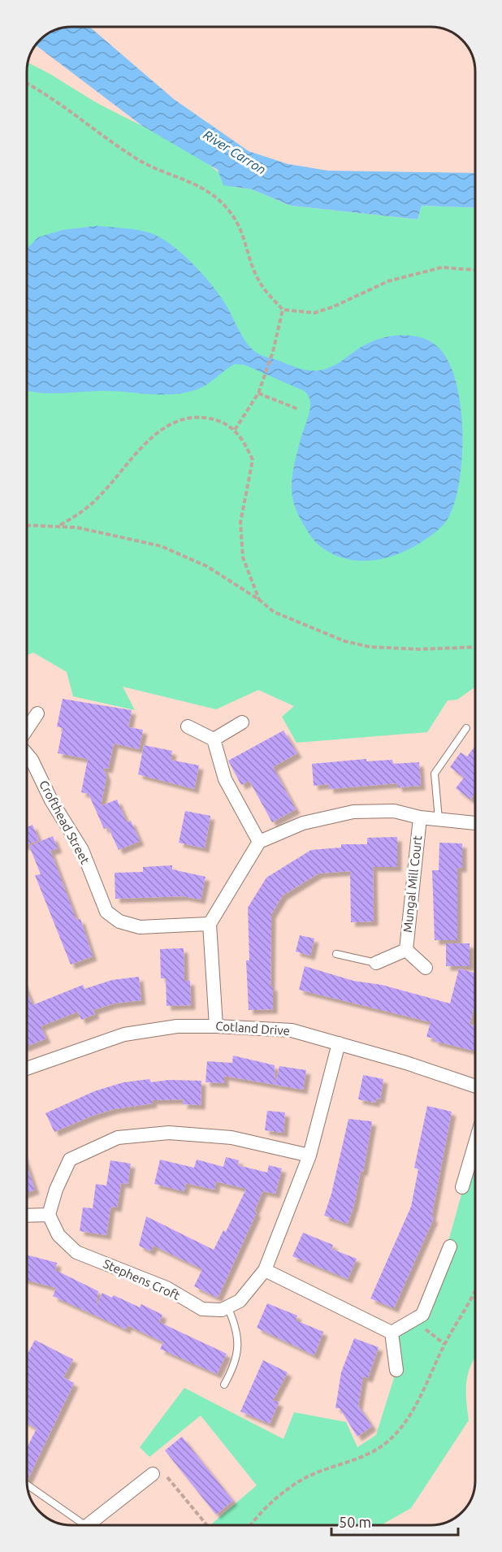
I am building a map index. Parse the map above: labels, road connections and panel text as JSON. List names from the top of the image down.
{
  "streets": {
    "street": [
      "Crofthead Street",
      "Mungal Mill Court",
      "Cotland Drive",
      "Stephens Croft"
    ]
  },
  "water": ["River Carron"],
  "scale_bar": "50 m"
}
